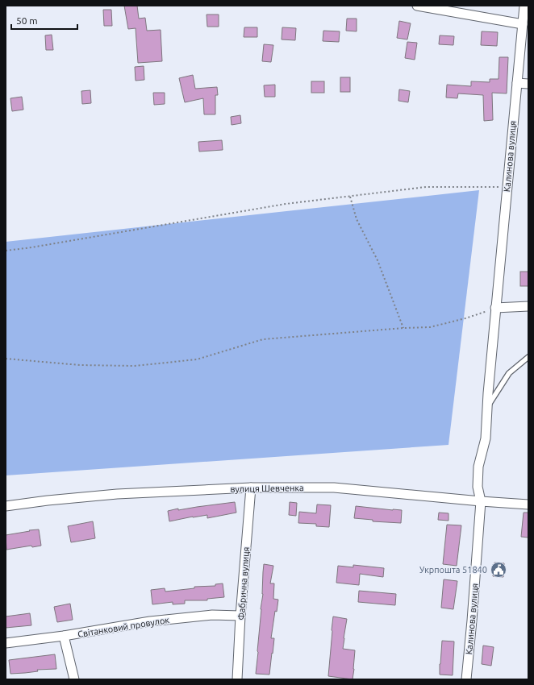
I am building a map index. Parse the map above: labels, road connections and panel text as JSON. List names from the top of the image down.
{
  "streets": {
    "street": [
      "Калинова вулиця",
      "вулиця Шевченка",
      "Фабрична вулиця",
      "Світанковий провулок"
    ]
  },
  "crossings": [
    ["Калинова вулиця", "вулиця Шевченка"],
    ["вулиця Шевченка", "Фабрична вулиця"],
    ["Фабрична вулиця", "Світанковий провулок"]
  ],
  "places": {
    "public building": ["Укрпошта 51840"]
  },
  "scale_bar": "50 m"
}
